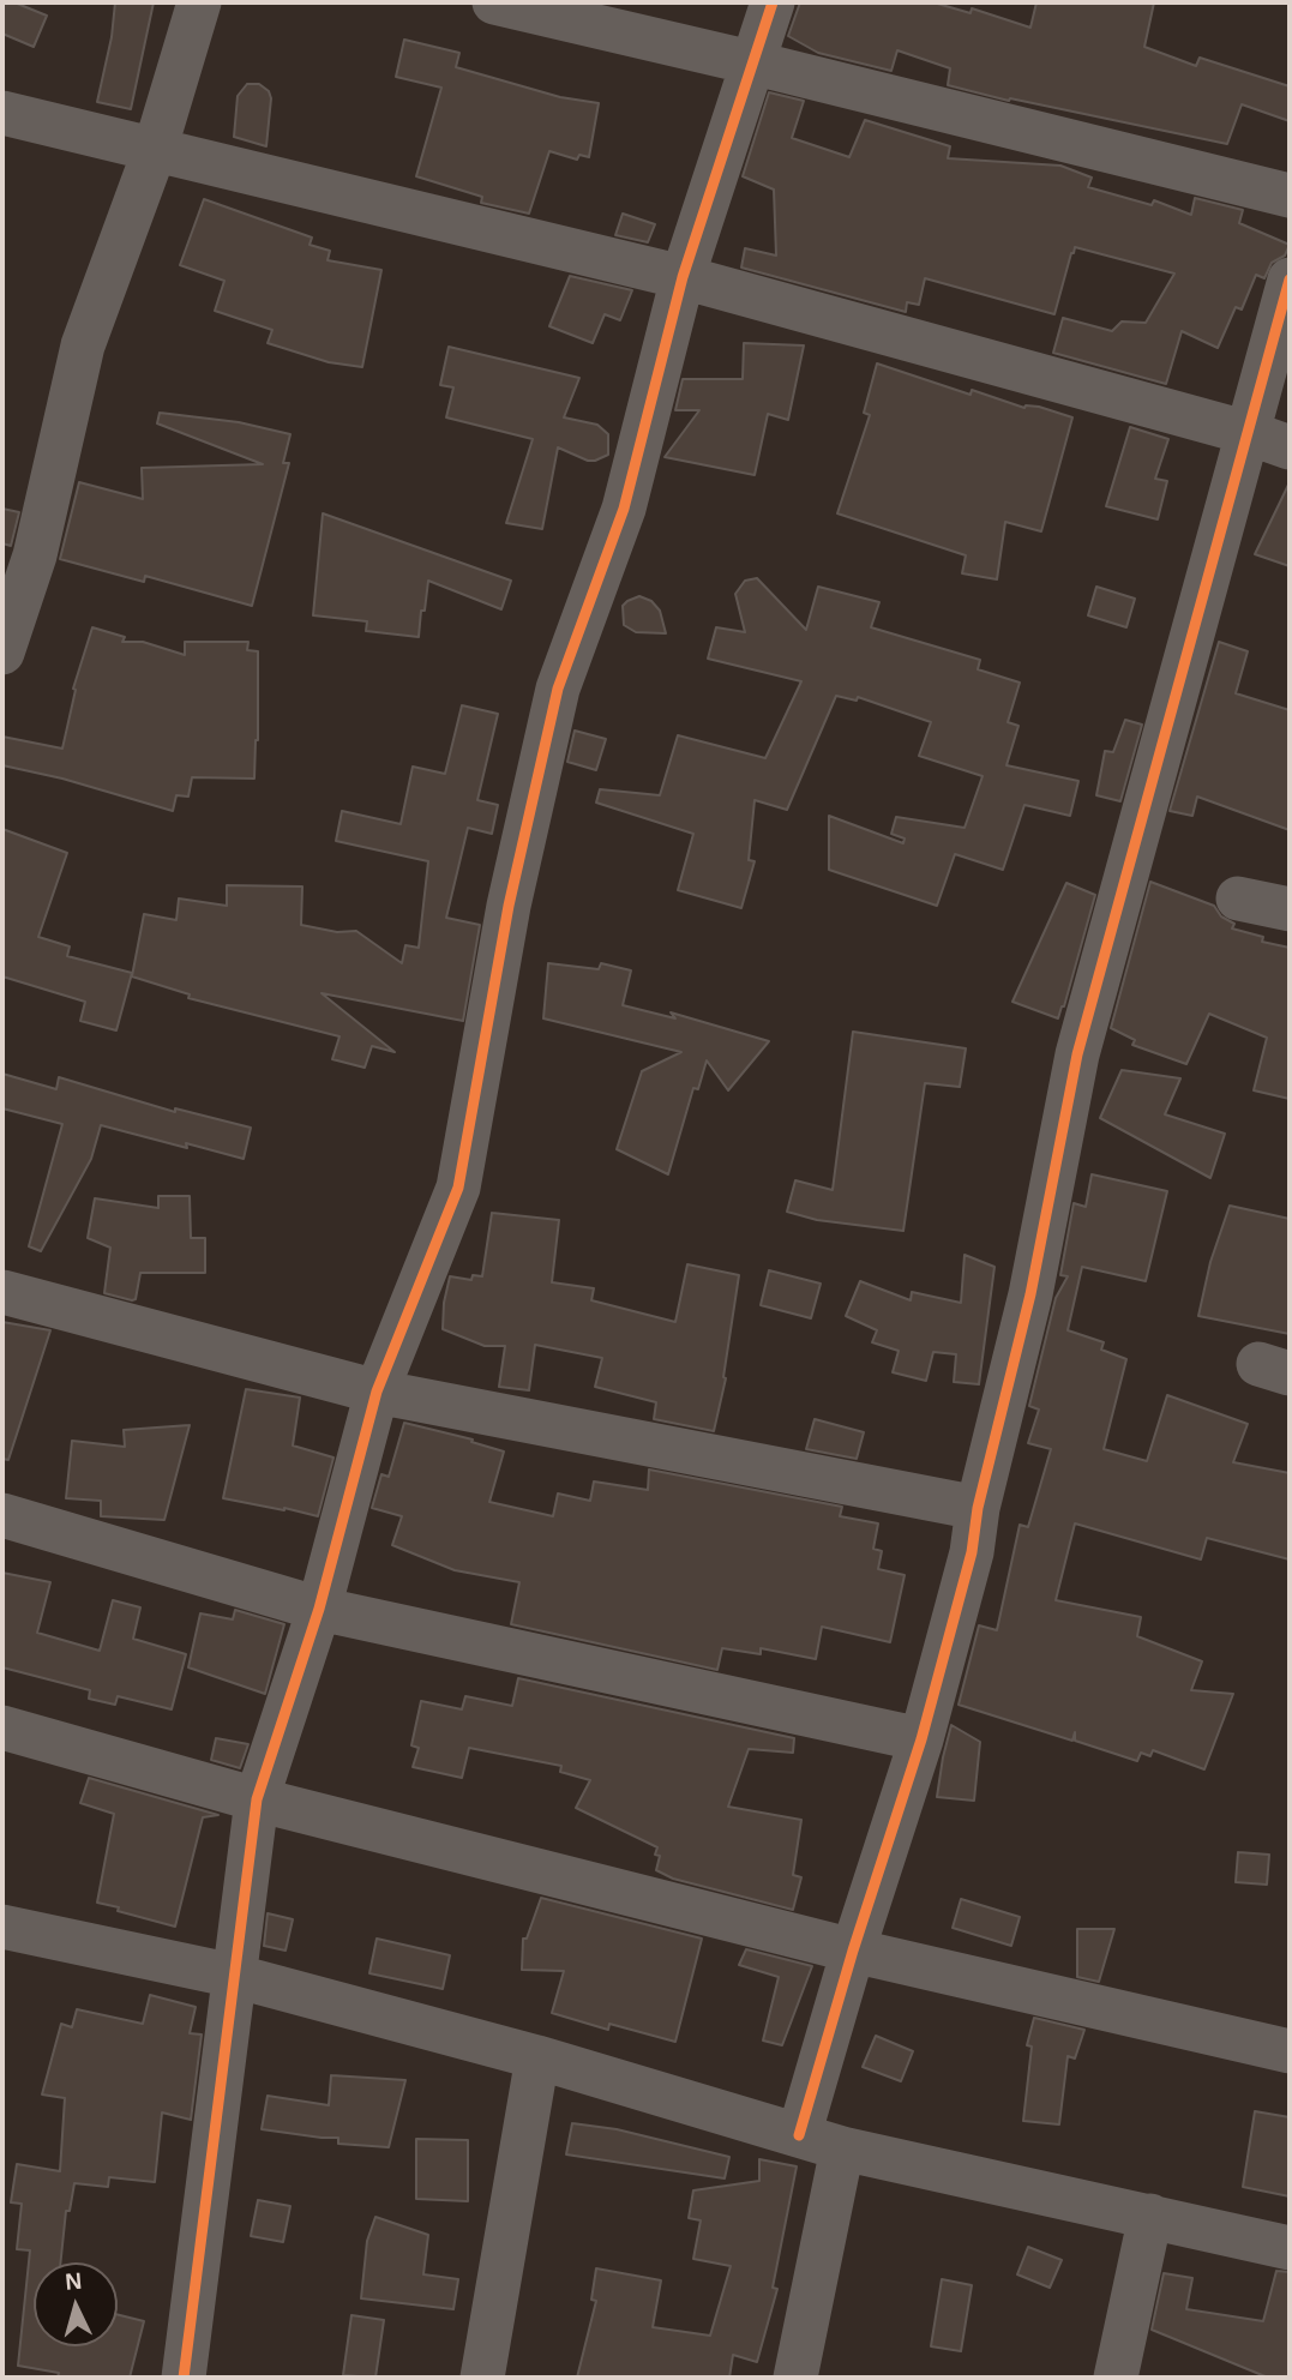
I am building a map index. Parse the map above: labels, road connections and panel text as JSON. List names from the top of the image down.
{
  "north": "top"
}
